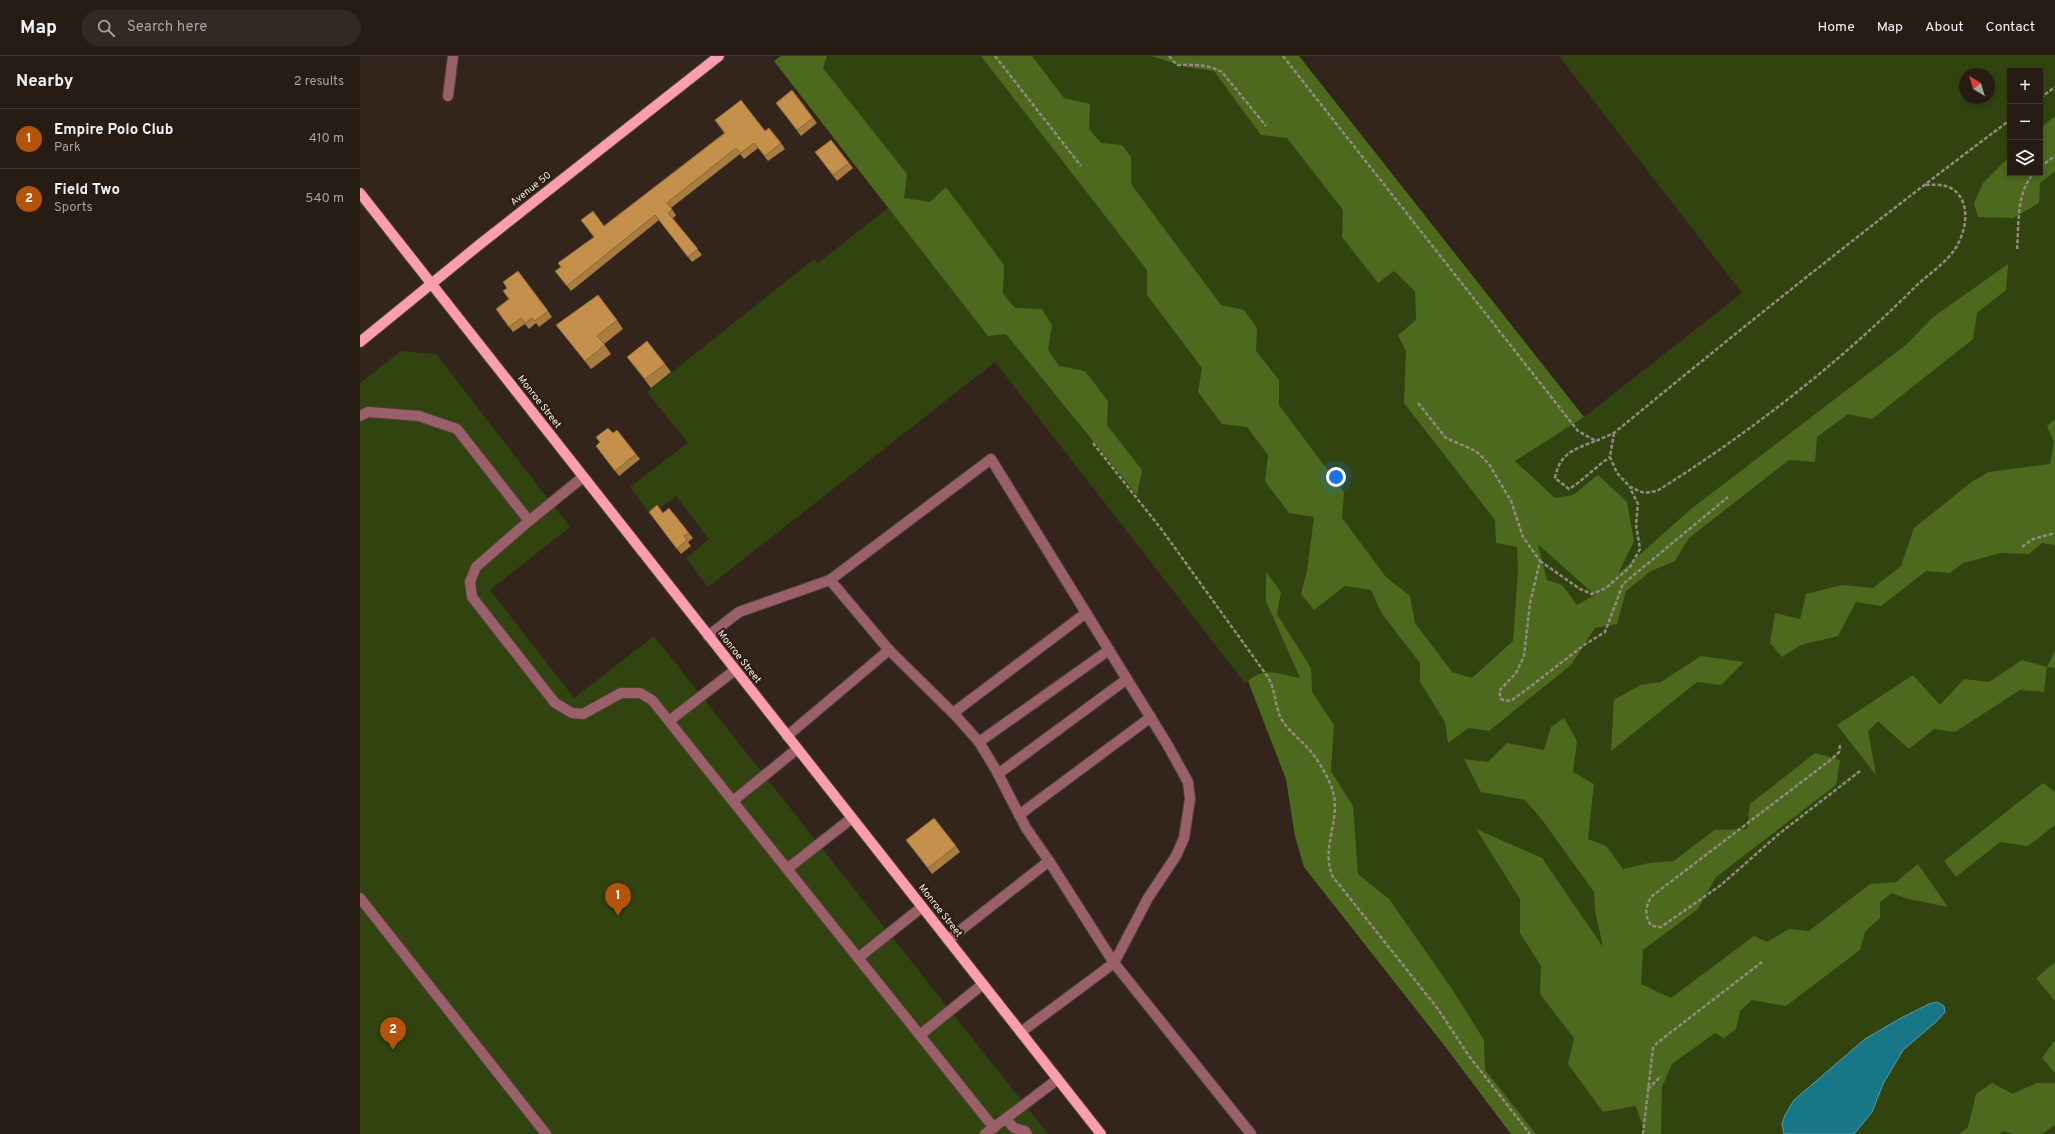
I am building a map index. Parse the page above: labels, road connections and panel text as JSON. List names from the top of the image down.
{
  "streets": {
    "main road": ["Avenue 50", "Monroe Street"]
  },
  "crossings": [
    ["Avenue 50", "Monroe Street"]
  ],
  "north": "top left",
  "page": {
    "header": "Map",
    "search": "Search here",
    "nav": [
      "Home",
      "Map",
      "About",
      "Contact"
    ],
    "heading": ["Nearby", "2 results"],
    "map_buttons": ["+", "−"],
    "list": [
      {
        "mark": "1",
        "name": "Empire Polo Club",
        "note": "Park",
        "value": "410 m"
      },
      {
        "mark": "2",
        "name": "Field Two",
        "note": "Sports",
        "value": "540 m"
      }
    ],
    "pins": ["1", "2"]
  }
}
